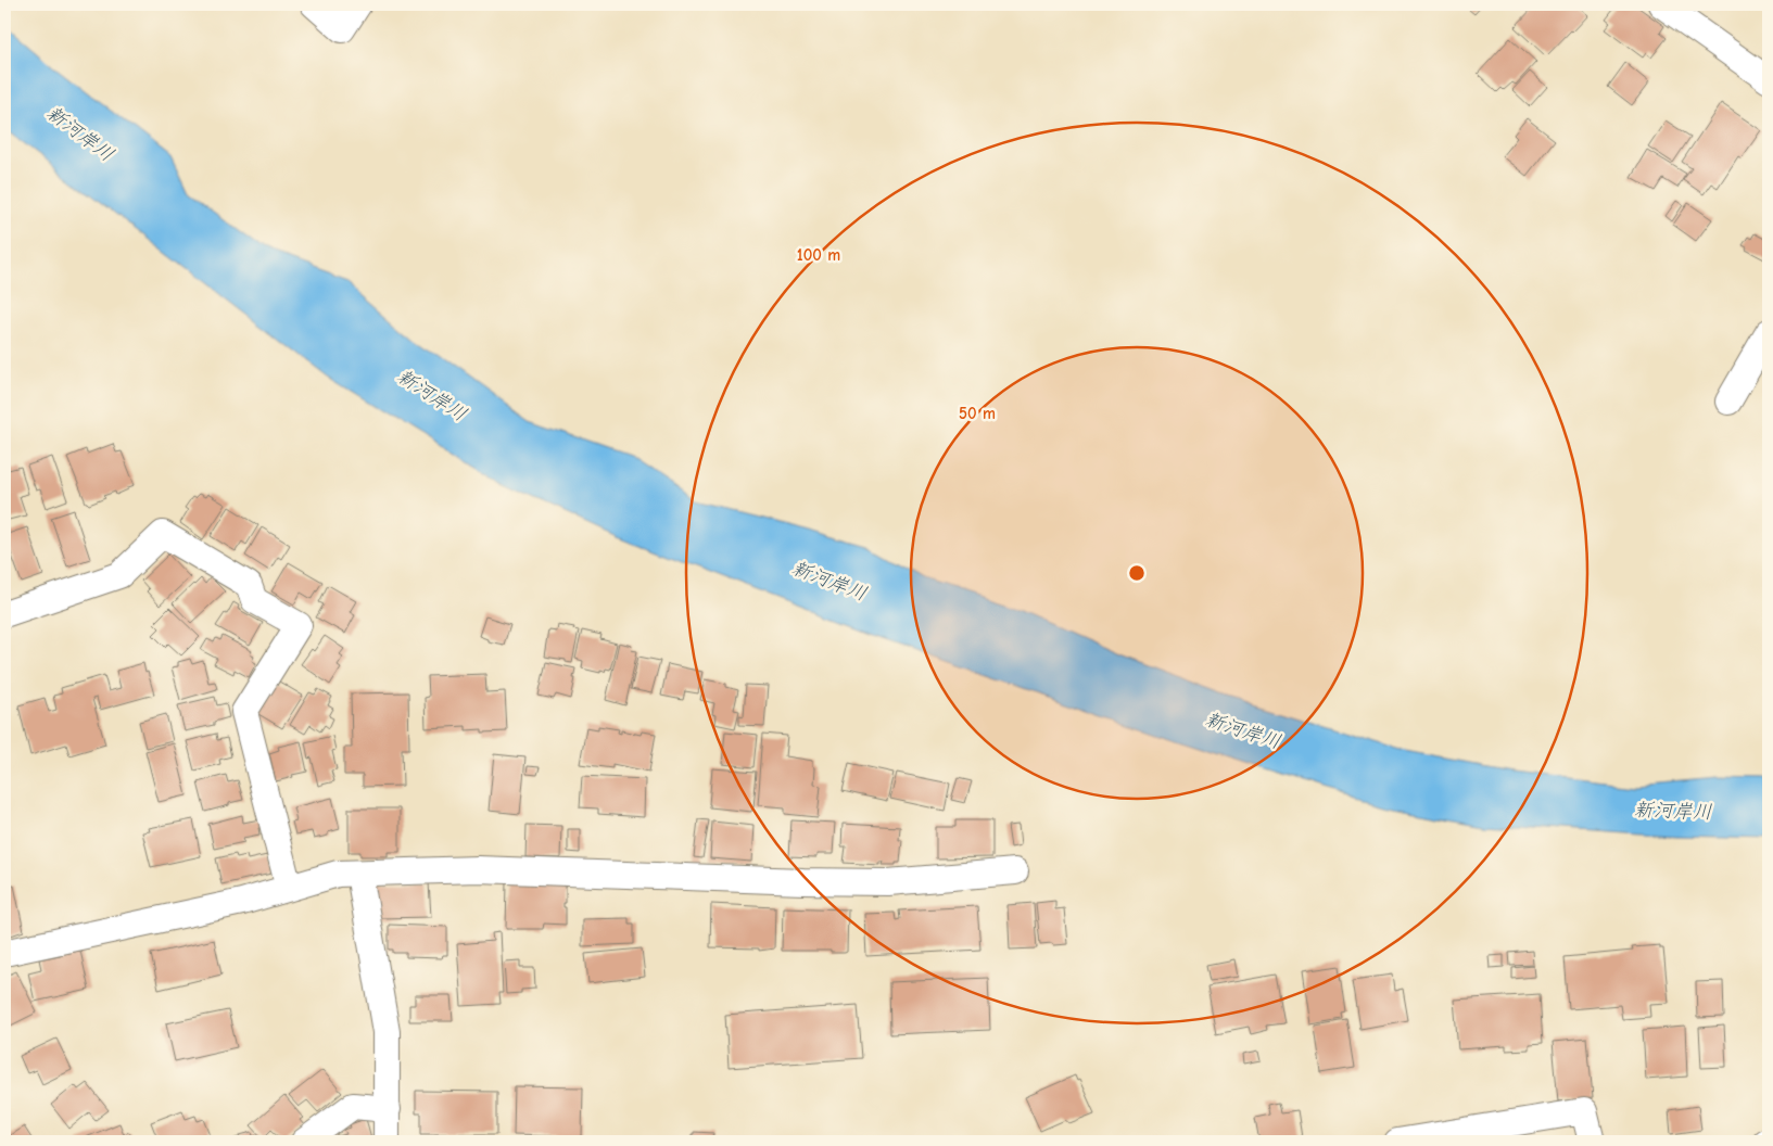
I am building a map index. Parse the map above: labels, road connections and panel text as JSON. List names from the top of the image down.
{
  "water": ["新河岸川"],
  "rings": ["100 m", "50 m"]
}
